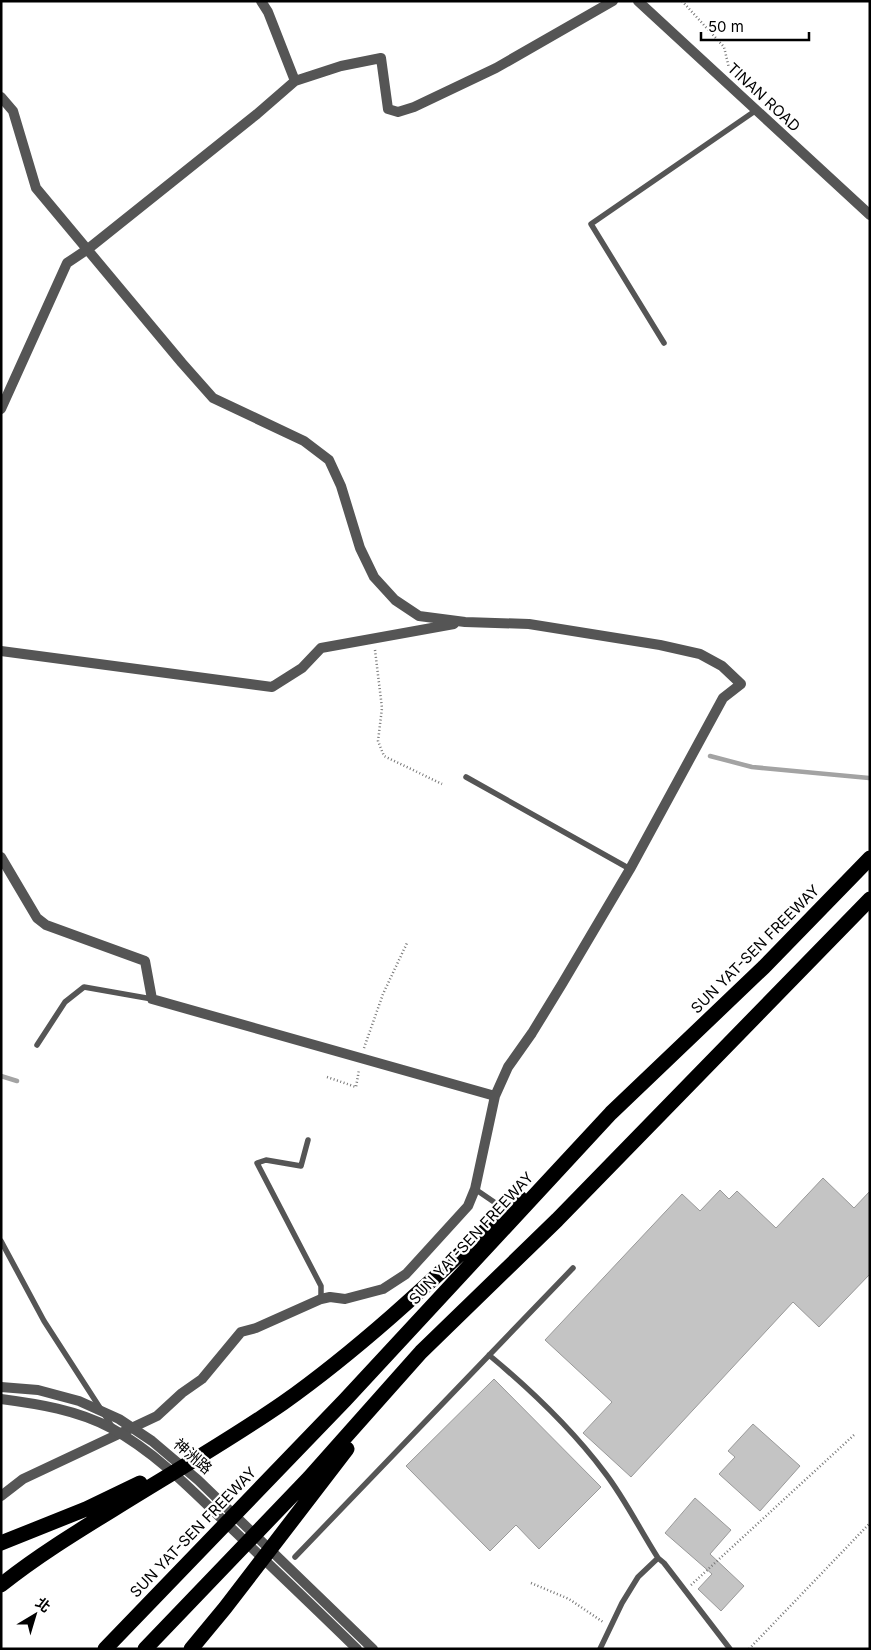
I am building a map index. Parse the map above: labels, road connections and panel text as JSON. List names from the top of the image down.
{
  "streets": {
    "highway": ["SUN YAT-SEN FREEWAY"],
    "street": ["TINAN ROAD", "神洲路"]
  },
  "scale_bar": "50 m",
  "north": "top right"
}
